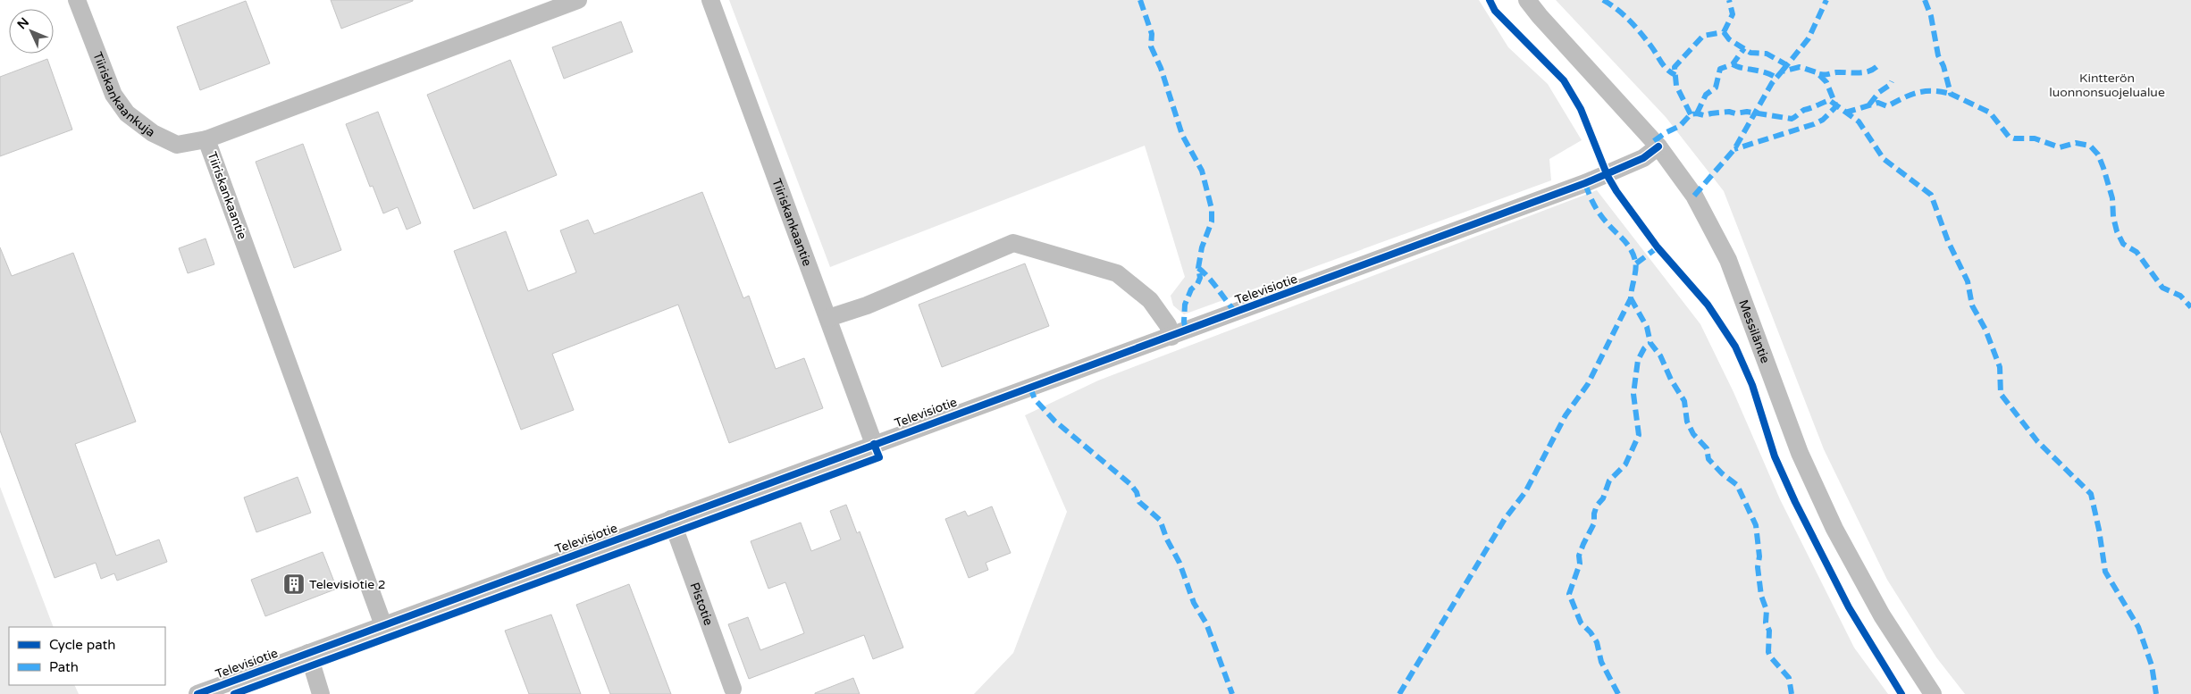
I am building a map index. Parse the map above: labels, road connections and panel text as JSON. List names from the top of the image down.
{
  "streets": {
    "street": [
      "Tiiriskankaankuja",
      "Tiiriskankaantie",
      "Televisiotie",
      "Messiläntie",
      "Pistotie"
    ]
  },
  "crossings": [
    ["Tiiriskankaankuja", "Tiiriskankaantie"],
    ["Tiiriskankaantie", "Televisiotie"],
    ["Televisiotie", "Messiläntie"],
    ["Televisiotie", "Pistotie"]
  ],
  "parks": ["Kintterön luonnonsuojelualue"],
  "places": {
    "building": ["Televisiotie 2"]
  },
  "legend": ["Cycle path", "Path"],
  "north": "top left"
}
